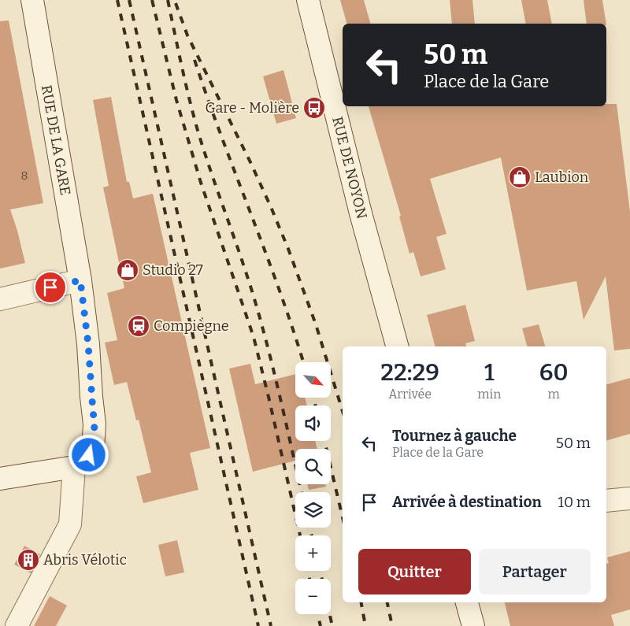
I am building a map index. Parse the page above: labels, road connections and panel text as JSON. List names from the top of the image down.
{
  "streets": {
    "street": ["RUE DE LA GARE", "RUE DE NOYON"]
  },
  "places": {
    "bus stop": ["Gare - Molière"],
    "shop": ["Laubion", "Studio 27"],
    "station": ["Compiègne"],
    "building": ["Abris Vélotic"]
  },
  "house_numbers": ["8"],
  "north": "bottom right",
  "page": {
    "turn": ["50 m", "Place de la Gare"],
    "eta": [
      "22:29",
      "Arrivée",
      "1",
      "min",
      "60",
      "m"
    ],
    "map_buttons": ["+", "−"],
    "list": [
      {
        "name": "Tournez à gauche",
        "note": "Place de la Gare",
        "value": "50 m"
      },
      {
        "name": "Arrivée à destination",
        "value": "10 m"
      }
    ],
    "buttons": ["Quitter", "Partager"]
  }
}
